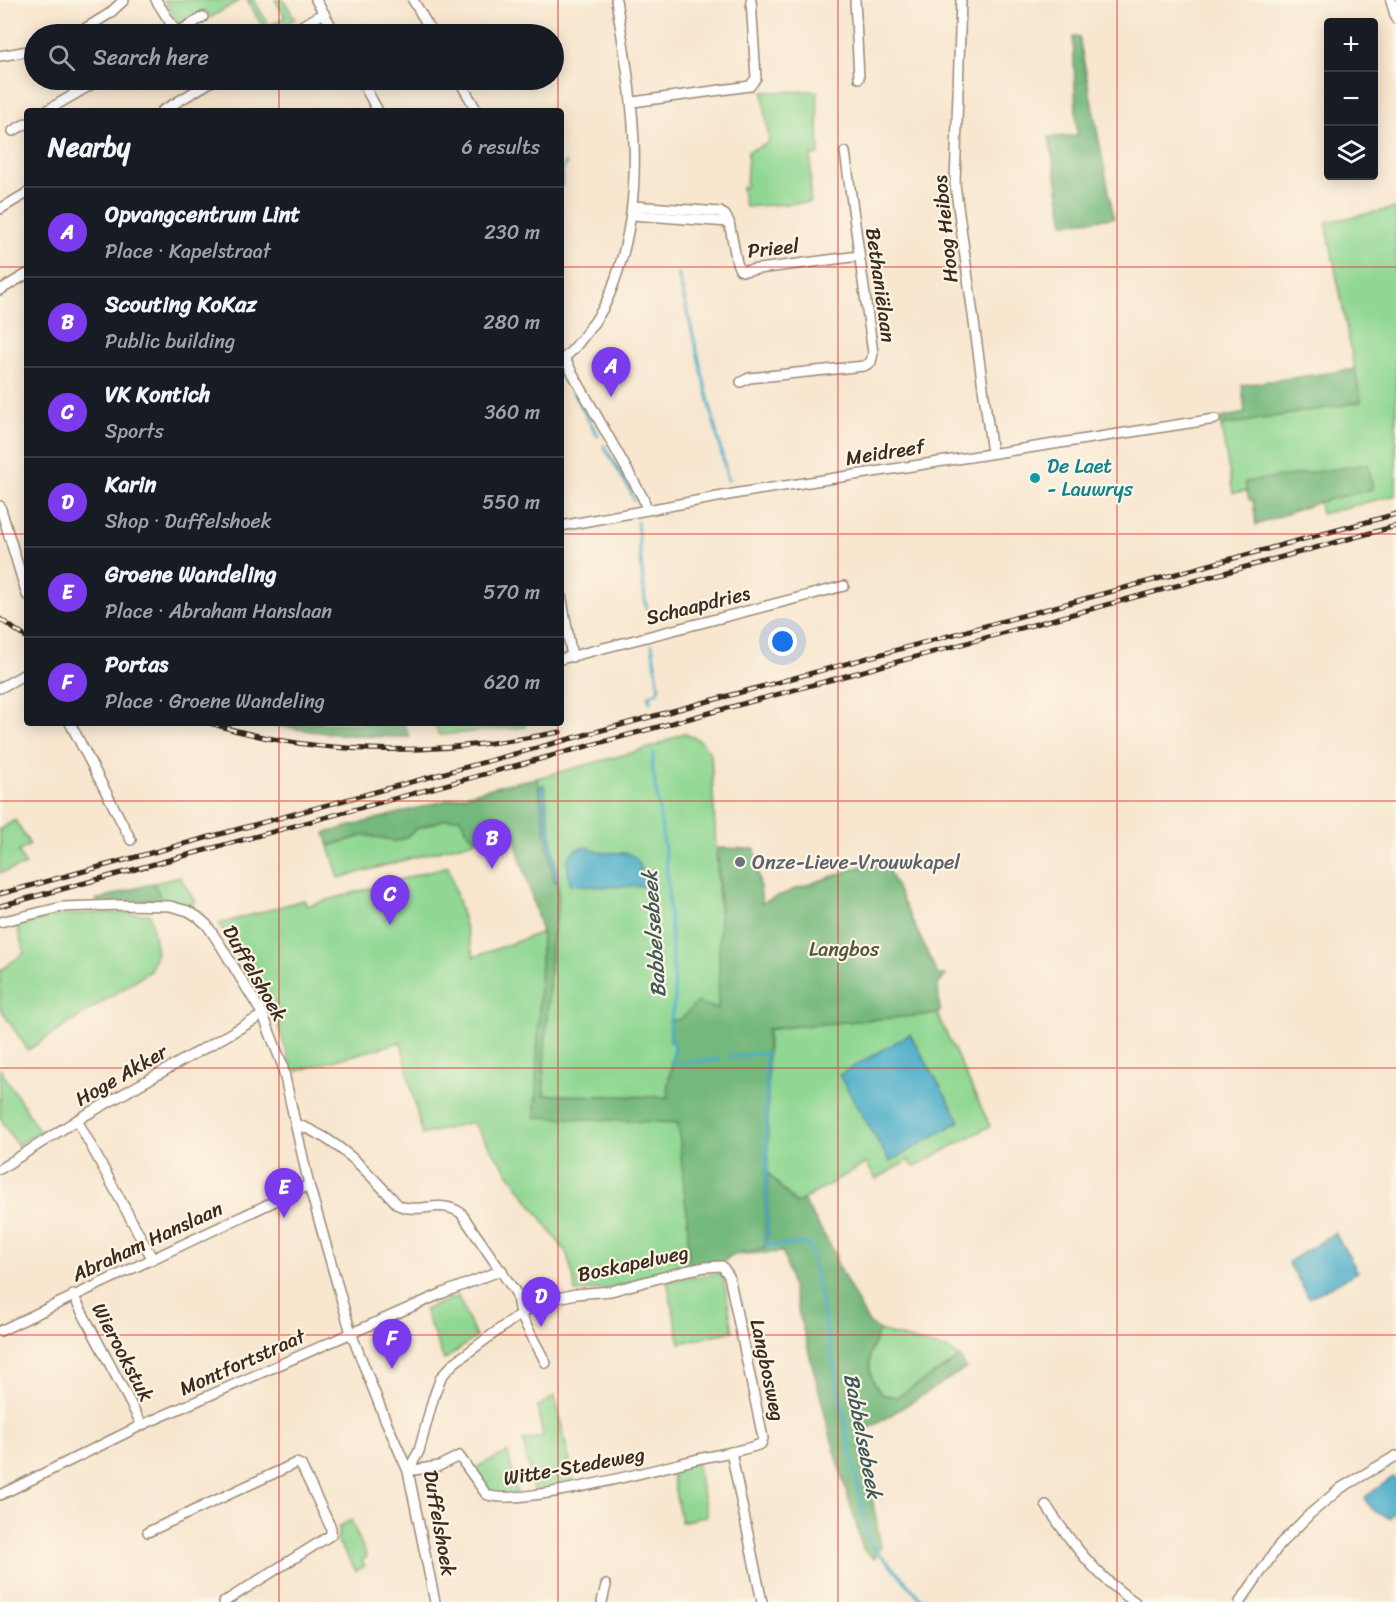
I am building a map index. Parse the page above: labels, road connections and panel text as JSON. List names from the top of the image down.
{
  "streets": {
    "street": [
      "Hoog Heibos",
      "Prieel",
      "Bethaniëlaan",
      "Meidreef",
      "Schaapdries",
      "Duffelshoek",
      "Hoge Akker",
      "Abraham Hanslaan",
      "Boskapelweg",
      "Wierookstuk",
      "Montfortstraat",
      "Langbosweg",
      "Witte-Stedeweg"
    ]
  },
  "crossings": [
    ["Hoog Heibos", "Meidreef"],
    ["Prieel", "Bethaniëlaan"],
    ["Duffelshoek", "Hoge Akker"],
    ["Duffelshoek", "Abraham Hanslaan"],
    ["Duffelshoek", "Boskapelweg"],
    ["Duffelshoek", "Montfortstraat"],
    ["Duffelshoek", "Witte-Stedeweg"],
    ["Abraham Hanslaan", "Wierookstuk"],
    ["Boskapelweg", "Langbosweg"],
    ["Wierookstuk", "Montfortstraat"],
    ["Langbosweg", "Witte-Stedeweg"]
  ],
  "water": ["Babbelsebeek"],
  "parks": ["Langbos"],
  "places": ["De Laet - Lauwrys", "Onze-Lieve-Vrouwkapel"],
  "page": {
    "map_buttons": ["+", "−"],
    "search": "Search here",
    "heading": ["Nearby", "6 results"],
    "list": [
      {
        "mark": "A",
        "name": "Opvangcentrum Lint",
        "note": "Place · Kapelstraat",
        "value": "230 m"
      },
      {
        "mark": "B",
        "name": "Scouting KoKaz",
        "note": "Public building",
        "value": "280 m"
      },
      {
        "mark": "C",
        "name": "VK Kontich",
        "note": "Sports",
        "value": "360 m"
      },
      {
        "mark": "D",
        "name": "Karin",
        "note": "Shop · Duffelshoek",
        "value": "550 m"
      },
      {
        "mark": "E",
        "name": "Groene Wandeling",
        "note": "Place · Abraham Hanslaan",
        "value": "570 m"
      },
      {
        "mark": "F",
        "name": "Portas",
        "note": "Place · Groene Wandeling",
        "value": "620 m"
      }
    ],
    "pins": [
      "A",
      "B",
      "C",
      "E",
      "D",
      "F"
    ]
  }
}
